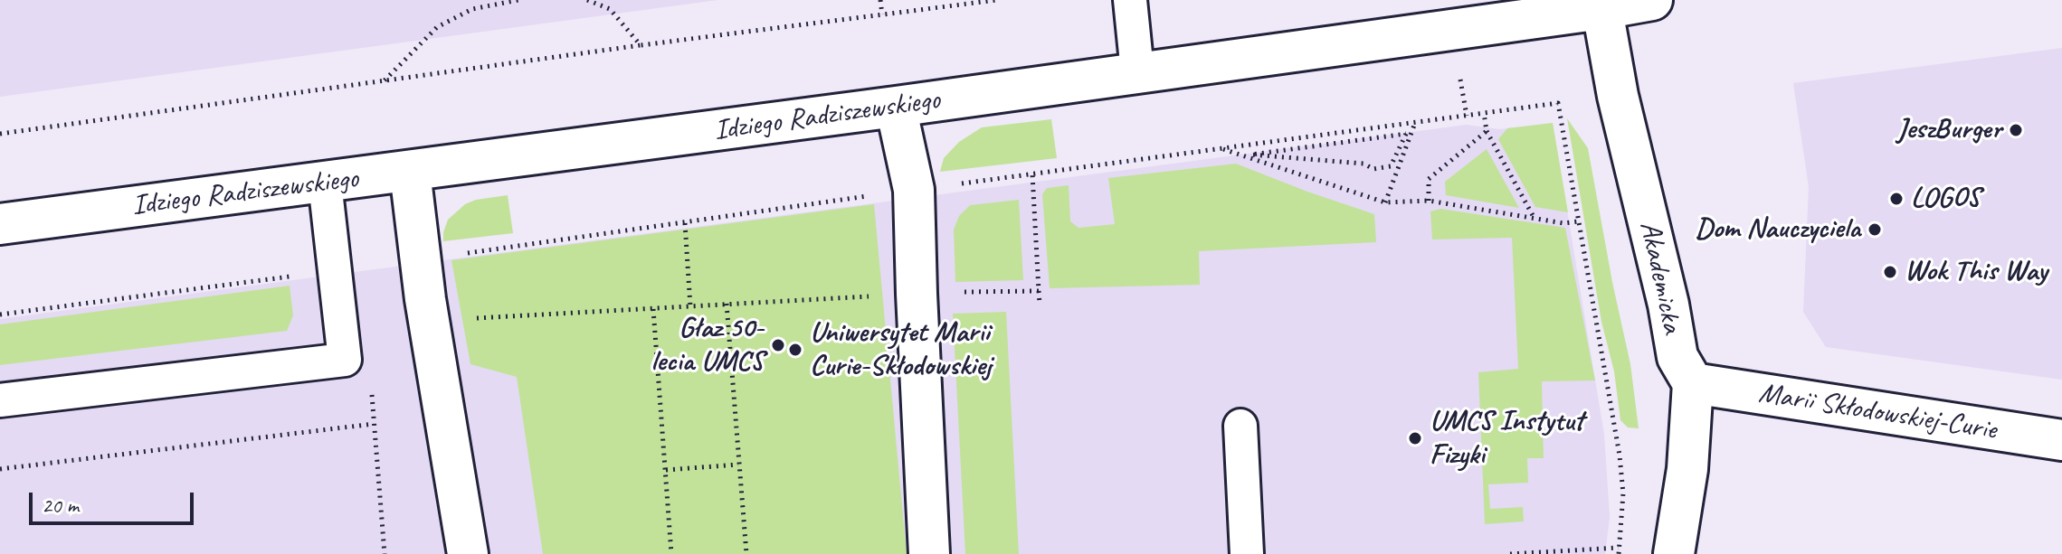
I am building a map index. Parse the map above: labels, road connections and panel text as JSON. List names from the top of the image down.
{
  "streets": {
    "street": ["Idziego Radziszewskiego", "Akademicka", "Marii Skłodowskiej-Curie"]
  },
  "crossings": [
    ["Idziego Radziszewskiego", "Akademicka"],
    ["Akademicka", "Marii Skłodowskiej-Curie"]
  ],
  "places": [
    "JeszBurger",
    "LOGOS",
    "Dom Nauczyciela",
    "Wok This Way",
    "Głaz 50- lecia UMCS",
    "Uniwersytet Marii Curie-Skłodowskiej",
    "UMCS Instytut Fizyki"
  ],
  "scale_bar": "20 m"
}
